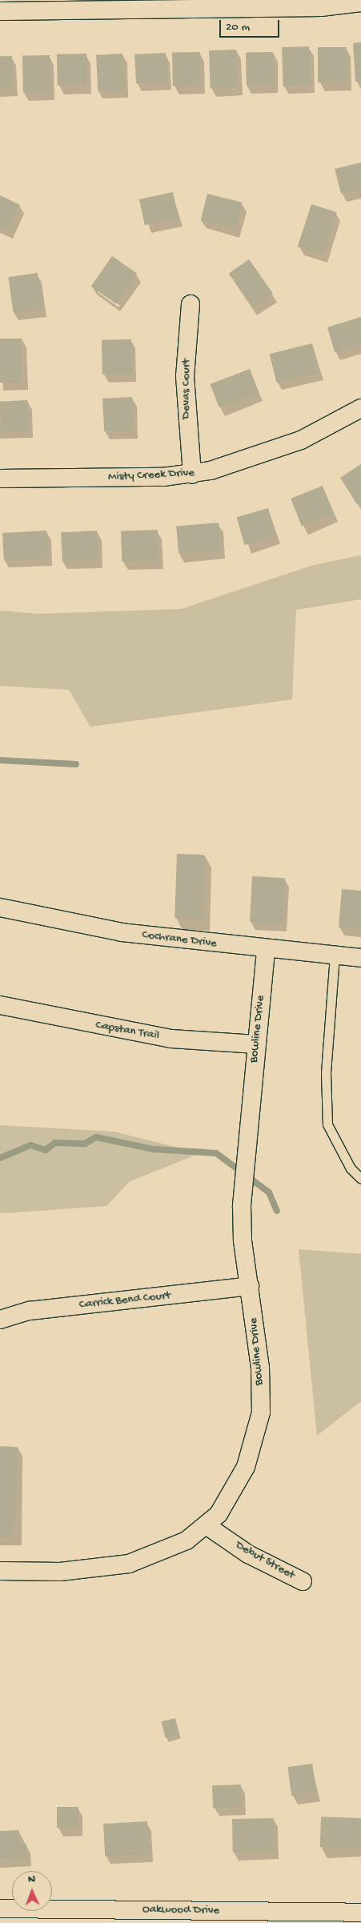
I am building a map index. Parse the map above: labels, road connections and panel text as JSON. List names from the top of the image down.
{
  "streets": {
    "street": [
      "Devas Court",
      "Misty Creek Drive",
      "Cochrane Drive",
      "Bowline Drive",
      "Capstan Trail",
      "Carrick Bend Court",
      "Debut Street",
      "Oakwood Drive"
    ]
  },
  "crossings": [
    ["Devas Court", "Misty Creek Drive"],
    ["Cochrane Drive", "Bowline Drive"],
    ["Bowline Drive", "Capstan Trail"],
    ["Bowline Drive", "Carrick Bend Court"],
    ["Bowline Drive", "Debut Street"]
  ],
  "scale_bar": "20 m",
  "north": "top"
}
